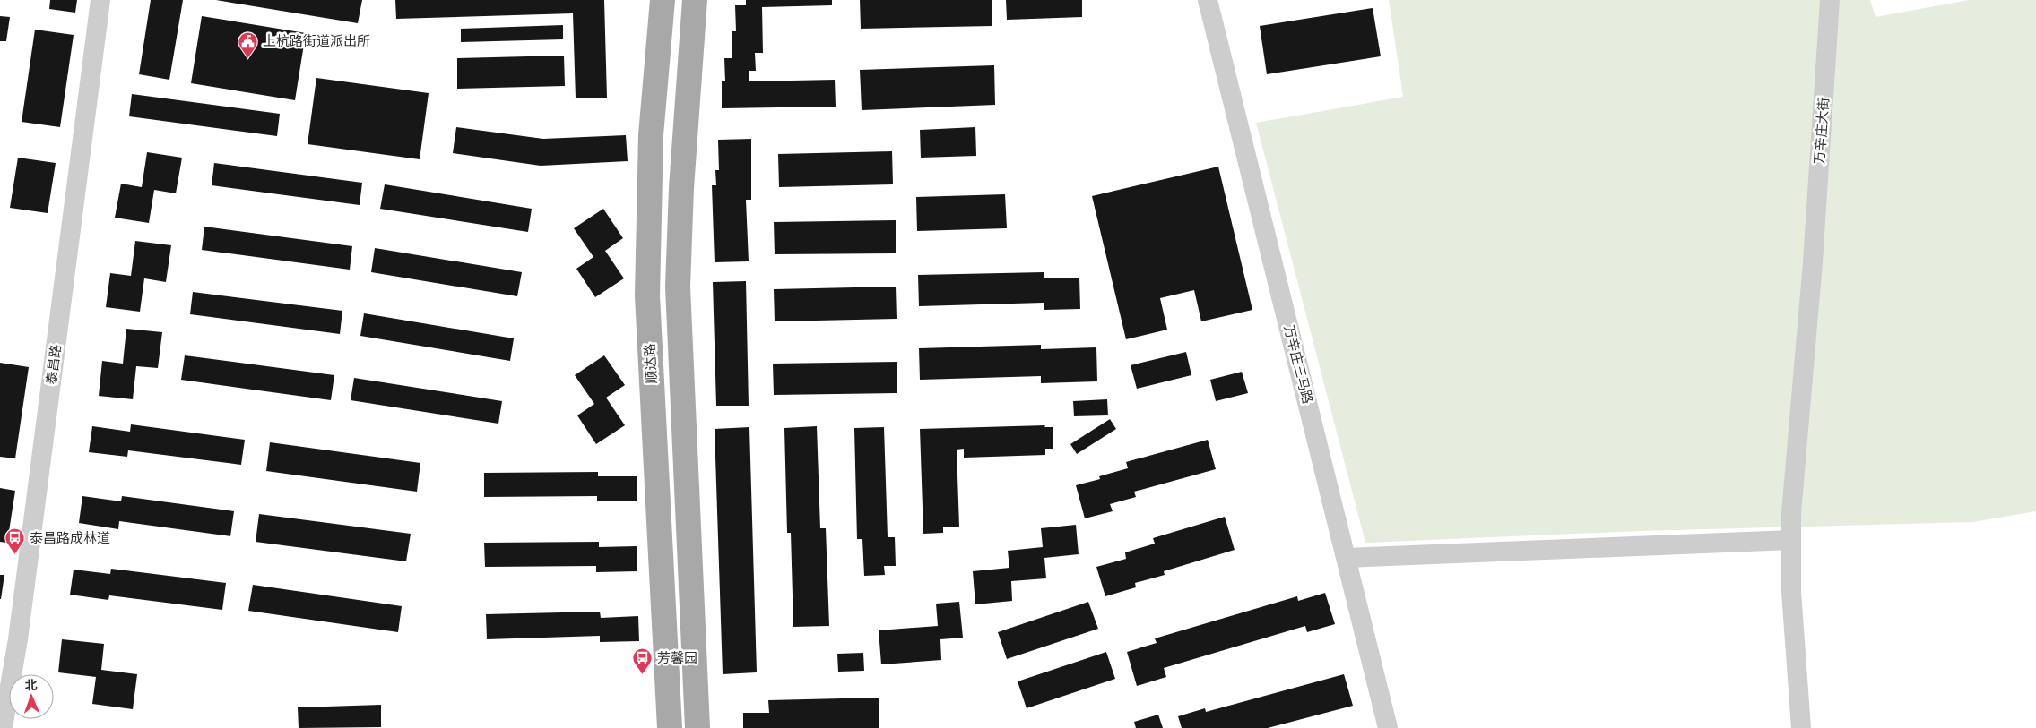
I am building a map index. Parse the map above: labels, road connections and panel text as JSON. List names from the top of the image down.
{
  "streets": {
    "main road": ["顺达路"],
    "street": ["万辛庄大街", "泰昌路", "万辛庄三马路"]
  },
  "places": {
    "public building": ["上杭路街道派出所"],
    "bus stop": ["泰昌路成林道", "芳馨园"]
  },
  "north": "top"
}
